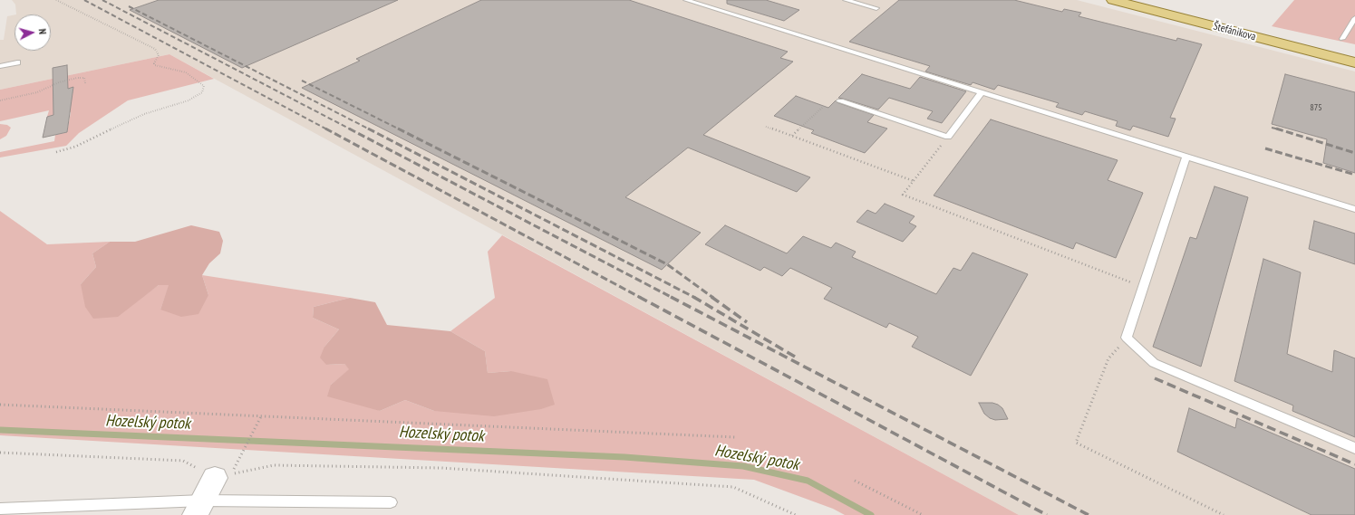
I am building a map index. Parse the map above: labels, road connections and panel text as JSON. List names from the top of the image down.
{
  "streets": {
    "main road": ["Štefánikova"]
  },
  "water": ["Hozelský potok"],
  "house_numbers": ["875"],
  "north": "right"
}
